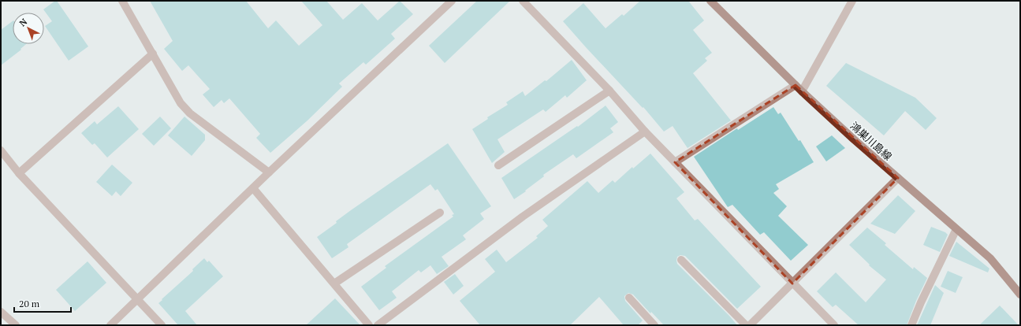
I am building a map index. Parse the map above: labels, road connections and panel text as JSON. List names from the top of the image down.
{
  "streets": {
    "main road": ["鴻巣川島線"]
  },
  "scale_bar": "20 m",
  "north": "top left"
}
